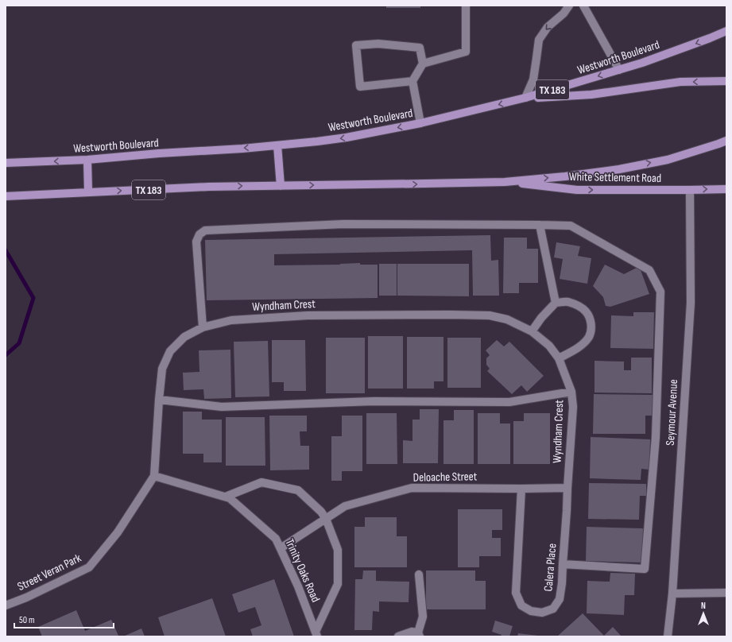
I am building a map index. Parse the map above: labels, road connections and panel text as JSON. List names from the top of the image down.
{
  "streets": {
    "main road": ["Westworth Boulevard", "TX 183", "White Settlement Road"],
    "street": [
      "Wyndham Crest",
      "Seymour Avenue",
      "Deloache Street",
      "Calera Place",
      "Trinity Oaks Road",
      "Street Veran Park"
    ]
  },
  "crossings": [
    ["TX 183", "White Settlement Road"],
    ["White Settlement Road", "Seymour Avenue"],
    ["Wyndham Crest", "Deloache Street"],
    ["Wyndham Crest", "Calera Place"],
    ["Wyndham Crest", "Trinity Oaks Road"],
    ["Wyndham Crest", "Street Veran Park"],
    ["Deloache Street", "Calera Place"],
    ["Deloache Street", "Trinity Oaks Road"],
    ["Trinity Oaks Road", "Street Veran Park"]
  ],
  "scale_bar": "50 m",
  "north": "top"
}
